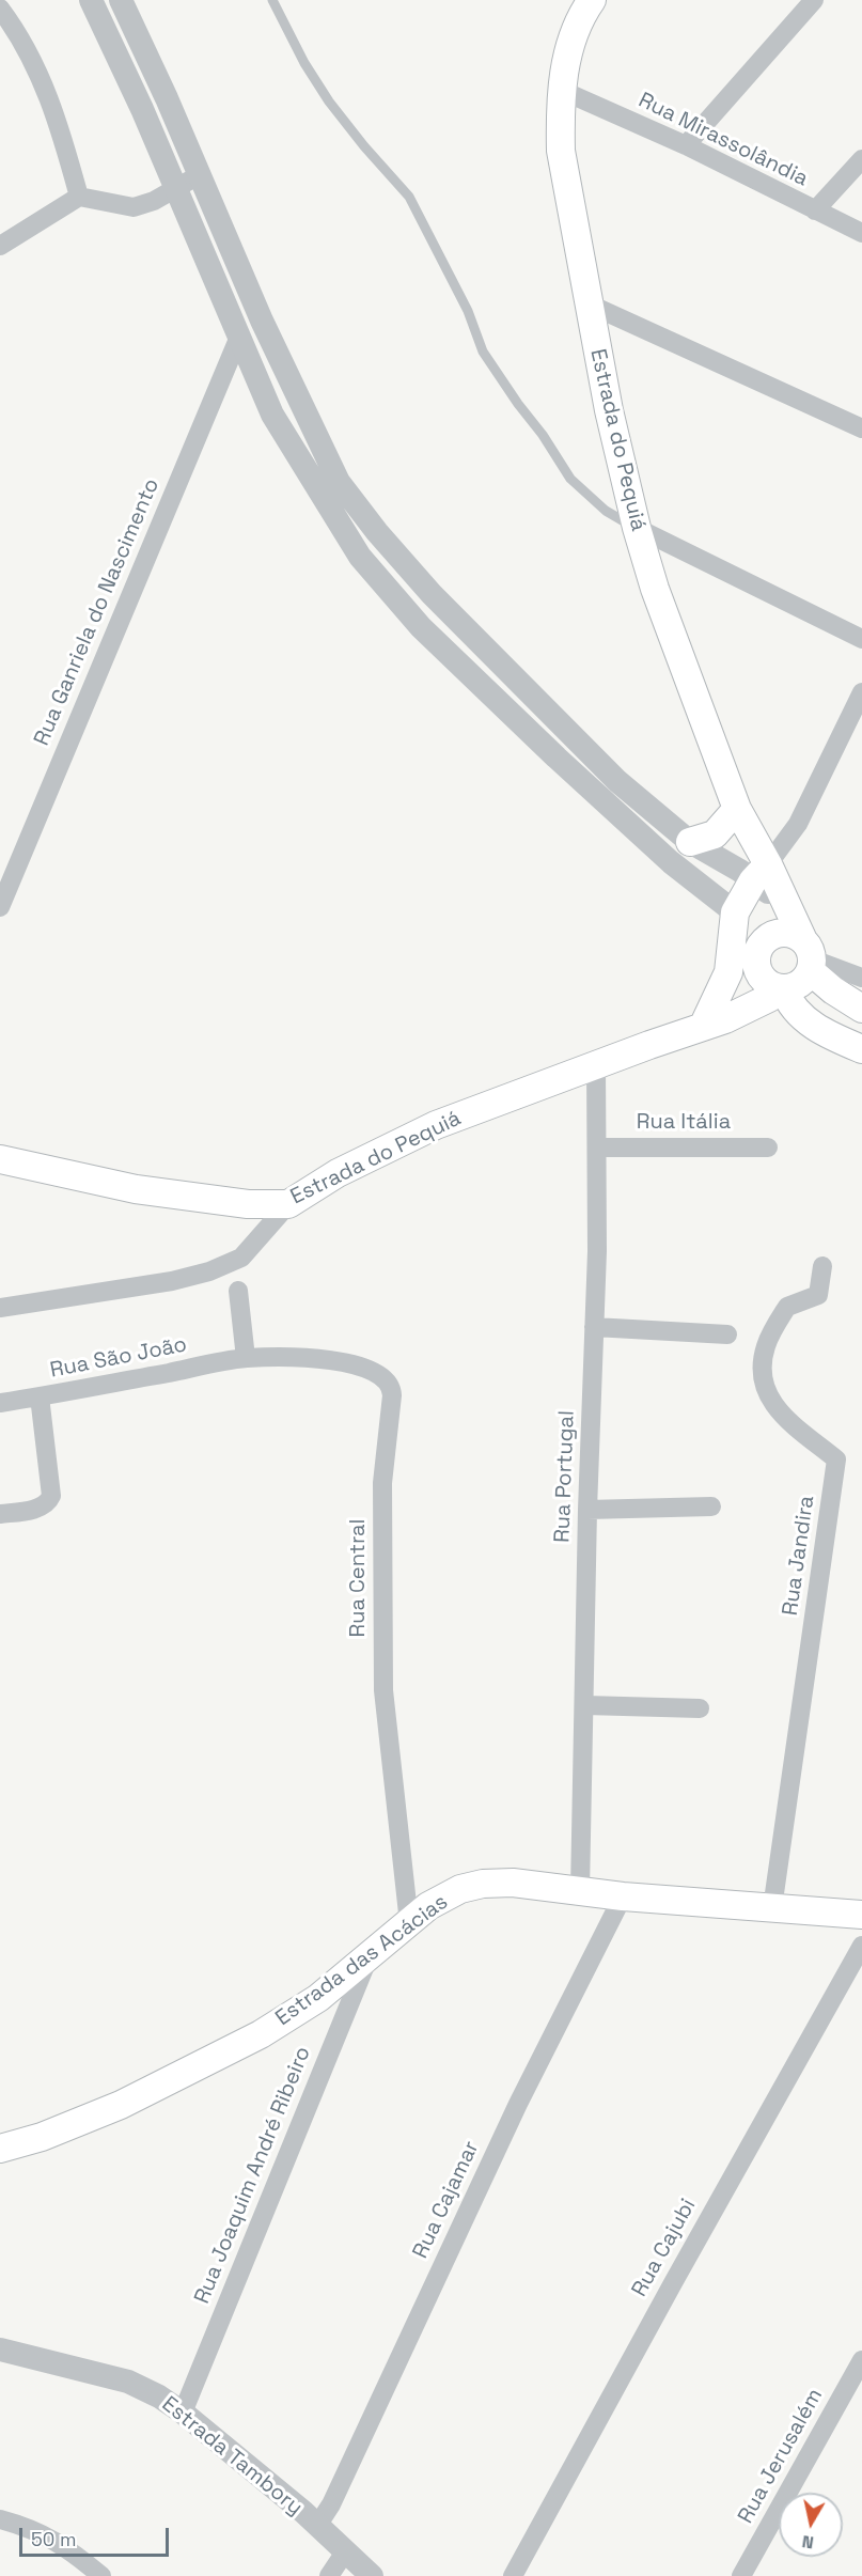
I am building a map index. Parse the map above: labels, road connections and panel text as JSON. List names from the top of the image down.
{
  "streets": {
    "main road": ["Estrada do Pequiá", "Estrada das Acácias"],
    "street": [
      "Rua Mirassolândia",
      "Rua Ganriela do Nascimento",
      "Rua Itália",
      "Rua São João",
      "Rua Portugal",
      "Rua Jandira",
      "Rua Central",
      "Rua Joaquim André Ribeiro",
      "Rua Cajamar",
      "Rua Cajubi",
      "Estrada Tambory",
      "Rua Jerusalém"
    ]
  },
  "crossings": [
    ["Rua Mirassolândia", "Estrada do Pequiá"],
    ["Estrada do Pequiá", "Rua Portugal"],
    ["Rua Itália", "Rua Portugal"],
    ["Rua São João", "Rua Central"],
    ["Rua Portugal", "Estrada das Acácias"],
    ["Rua Jandira", "Estrada das Acácias"],
    ["Rua Central", "Estrada das Acácias"],
    ["Estrada das Acácias", "Rua Joaquim André Ribeiro"],
    ["Estrada das Acácias", "Rua Cajamar"],
    ["Rua Joaquim André Ribeiro", "Estrada Tambory"],
    ["Rua Cajamar", "Estrada Tambory"]
  ],
  "scale_bar": "50 m",
  "north": "bottom"
}
